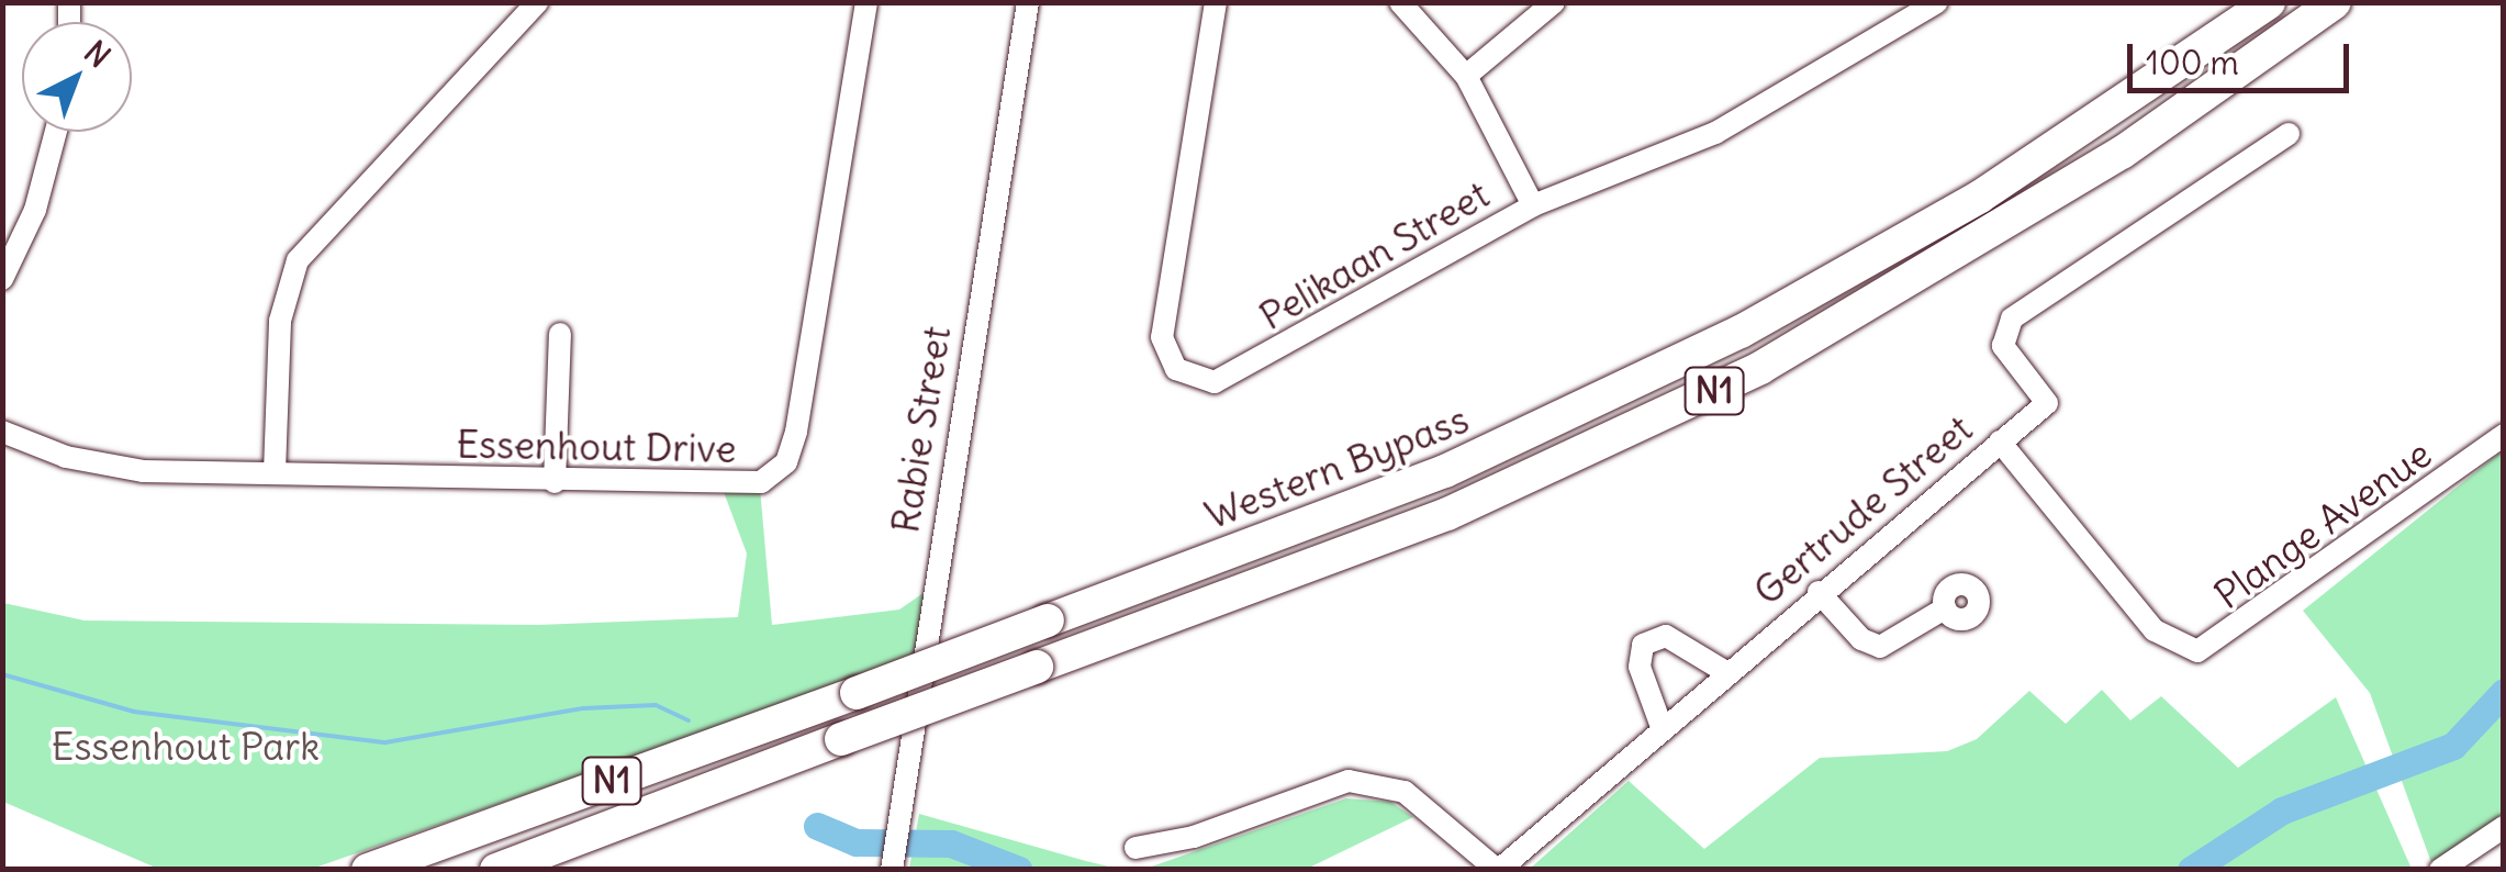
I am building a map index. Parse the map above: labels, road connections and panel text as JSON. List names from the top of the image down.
{
  "streets": {
    "highway": ["N1", "Western Bypass"],
    "street": [
      "Pelikaan Street",
      "Rabie Street",
      "Essenhout Drive",
      "Gertrude Street",
      "Plange Avenue"
    ]
  },
  "crossings": [
    ["Gertrude Street", "Plange Avenue"]
  ],
  "parks": ["Essenhout Park"],
  "scale_bar": "100 m",
  "north": "top right"
}
